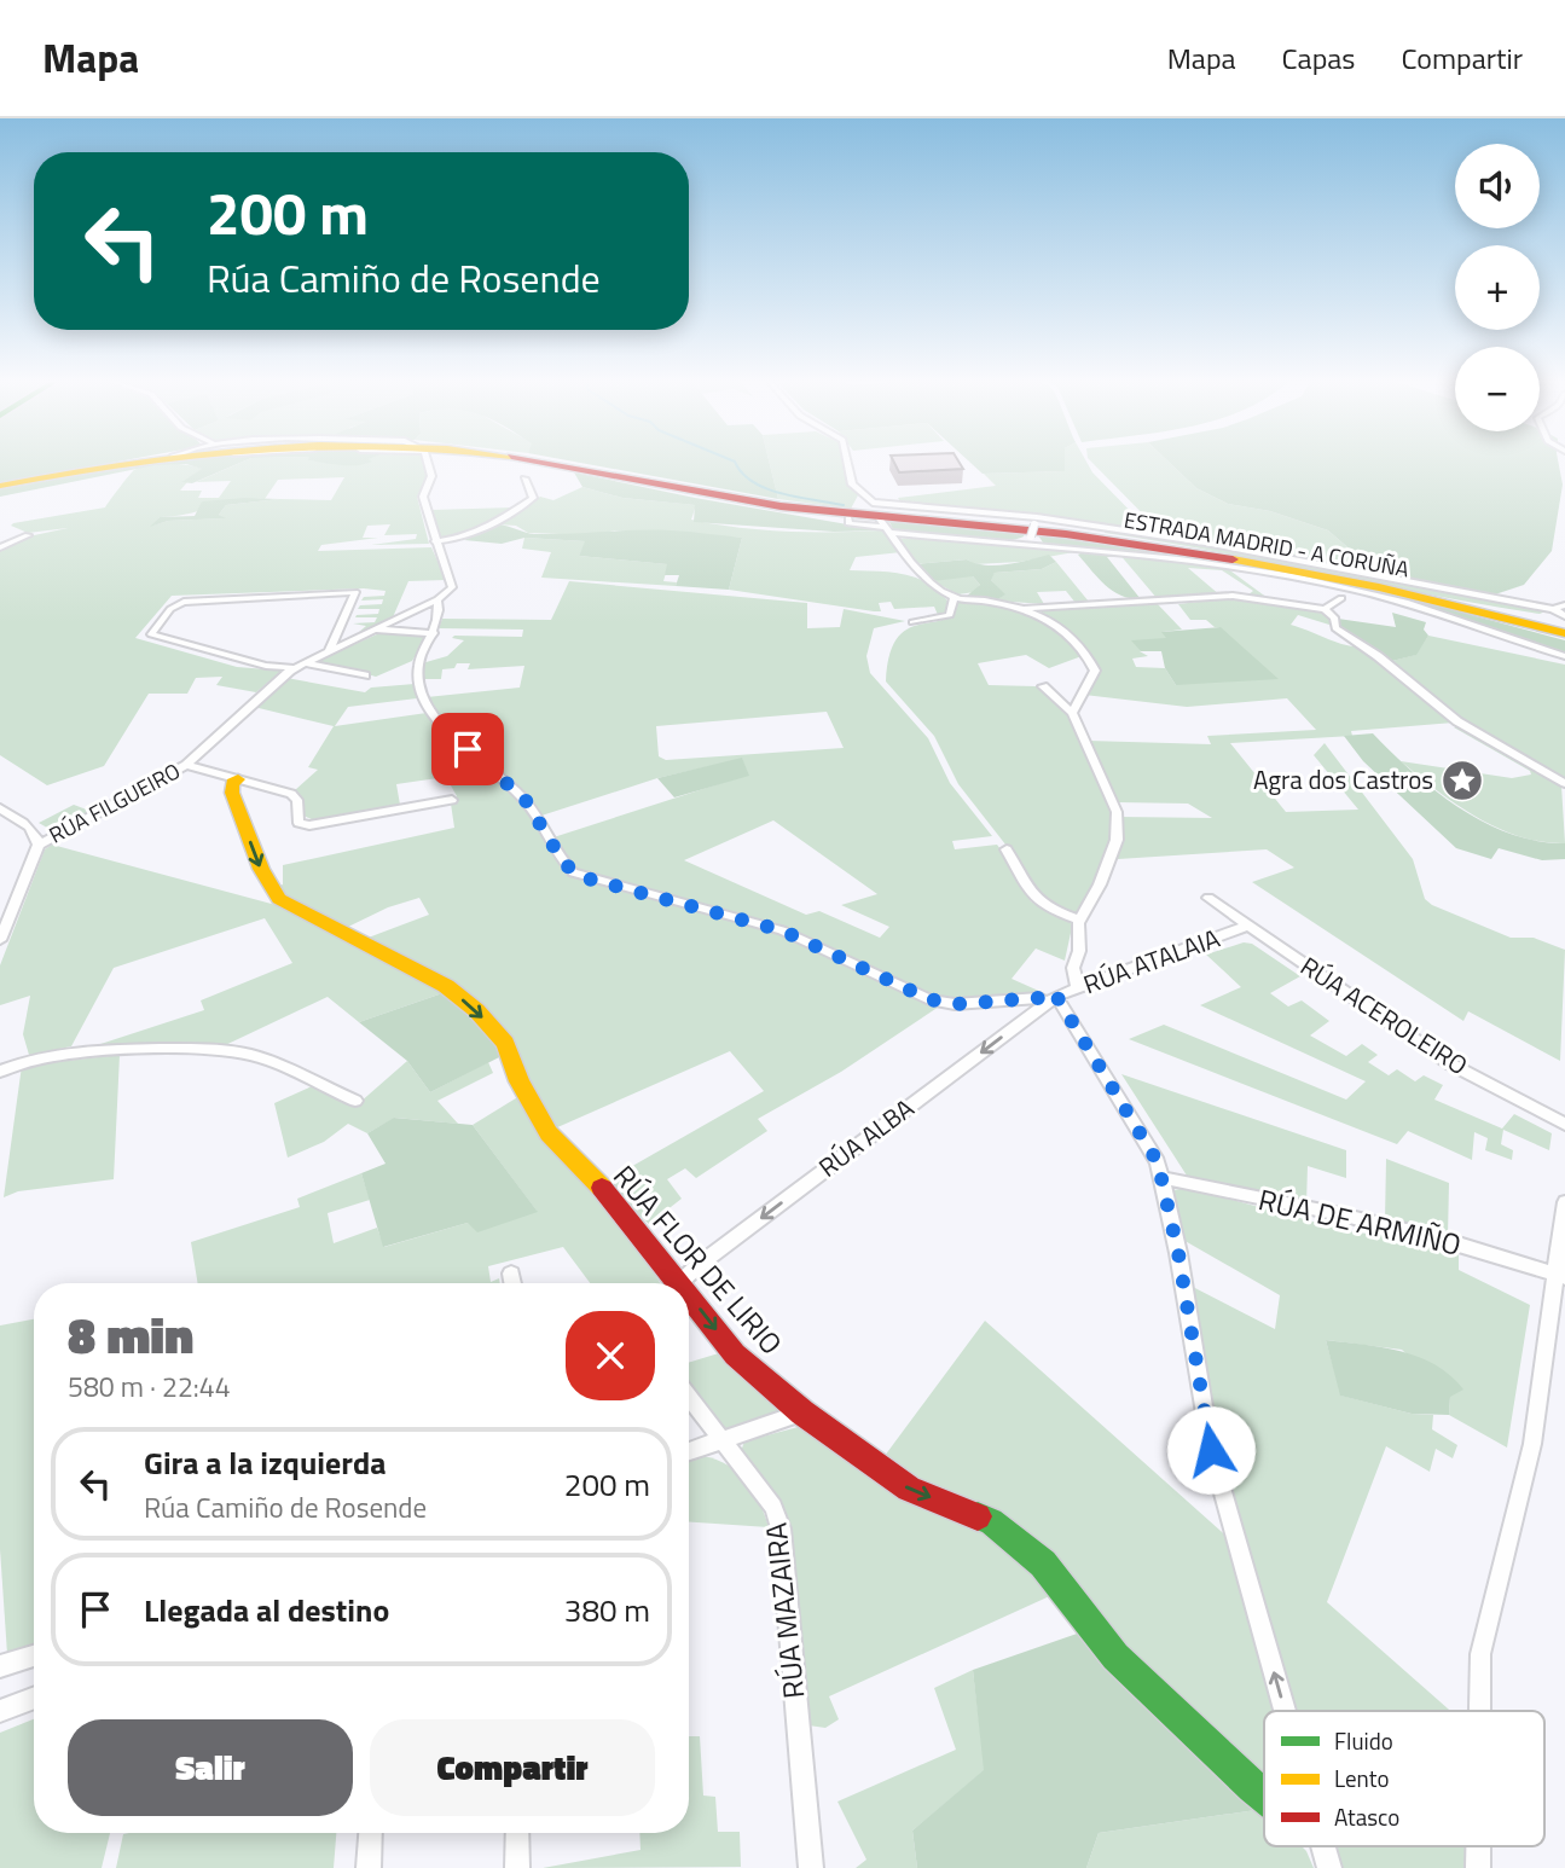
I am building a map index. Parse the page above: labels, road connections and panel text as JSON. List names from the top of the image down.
{
  "streets": {
    "main road": ["ESTRADA MADRID - A CORUÑA", "RÚA FLOR DE LIRIO"],
    "street": [
      "RÚA FILGUEIRO",
      "RÚA ATALAIA",
      "RÚA ACEROLEIRO",
      "RÚA ALBA",
      "RÚA DE ARMIÑO",
      "RÚA MAZAIRA"
    ]
  },
  "crossings": [
    ["RÚA ATALAIA", "RÚA ACEROLEIRO"],
    ["RÚA ATALAIA", "RÚA ALBA"],
    ["RÚA ALBA", "RÚA FLOR DE LIRIO"]
  ],
  "one_way": ["RÚA ALBA", "RÚA FLOR DE LIRIO"],
  "places": {
    "place": ["Agra dos Castros"]
  },
  "legend": ["Fluido", "Lento", "Atasco"],
  "page": {
    "header": "Mapa",
    "nav": ["Mapa", "Capas", "Compartir"],
    "map_buttons": ["+", "−"],
    "turn": ["200 m", "Rúa Camiño de Rosende"],
    "heading": ["8 min", "580 m · 22:44"],
    "list": [
      {
        "name": "Gira a la izquierda",
        "note": "Rúa Camiño de Rosende",
        "value": "200 m"
      },
      {
        "name": "Llegada al destino",
        "value": "380 m"
      }
    ],
    "buttons": ["Salir", "Compartir"]
  }
}
